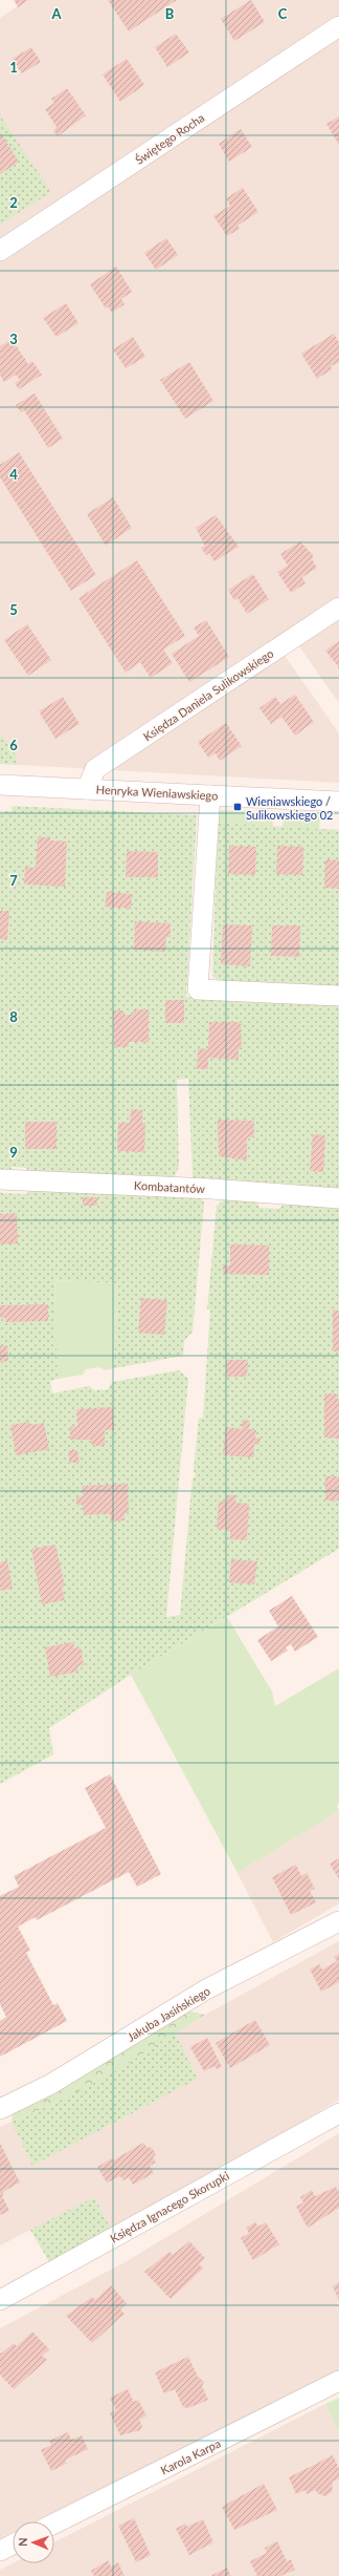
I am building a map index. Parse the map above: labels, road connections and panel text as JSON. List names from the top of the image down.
{
  "streets": {
    "street": [
      "Świętego Rocha",
      "Księdza Daniela Sulikowskiego",
      "Henryka Wieniawskiego",
      "Kombatantów",
      "Jakuba Jasińskiego",
      "Księdza Ignacego Skorupki",
      "Karola Karpa"
    ]
  },
  "crossings": [
    ["Księdza Daniela Sulikowskiego", "Henryka Wieniawskiego"]
  ],
  "places": {
    "transit": ["Wieniawskiego / Sulikowskiego 02"]
  },
  "north": "left",
  "grid": {
    "columns": ["A", "B", "C"],
    "rows": [
      "1",
      "2",
      "3",
      "4",
      "5",
      "6",
      "7",
      "8",
      "9"
    ]
  }
}
